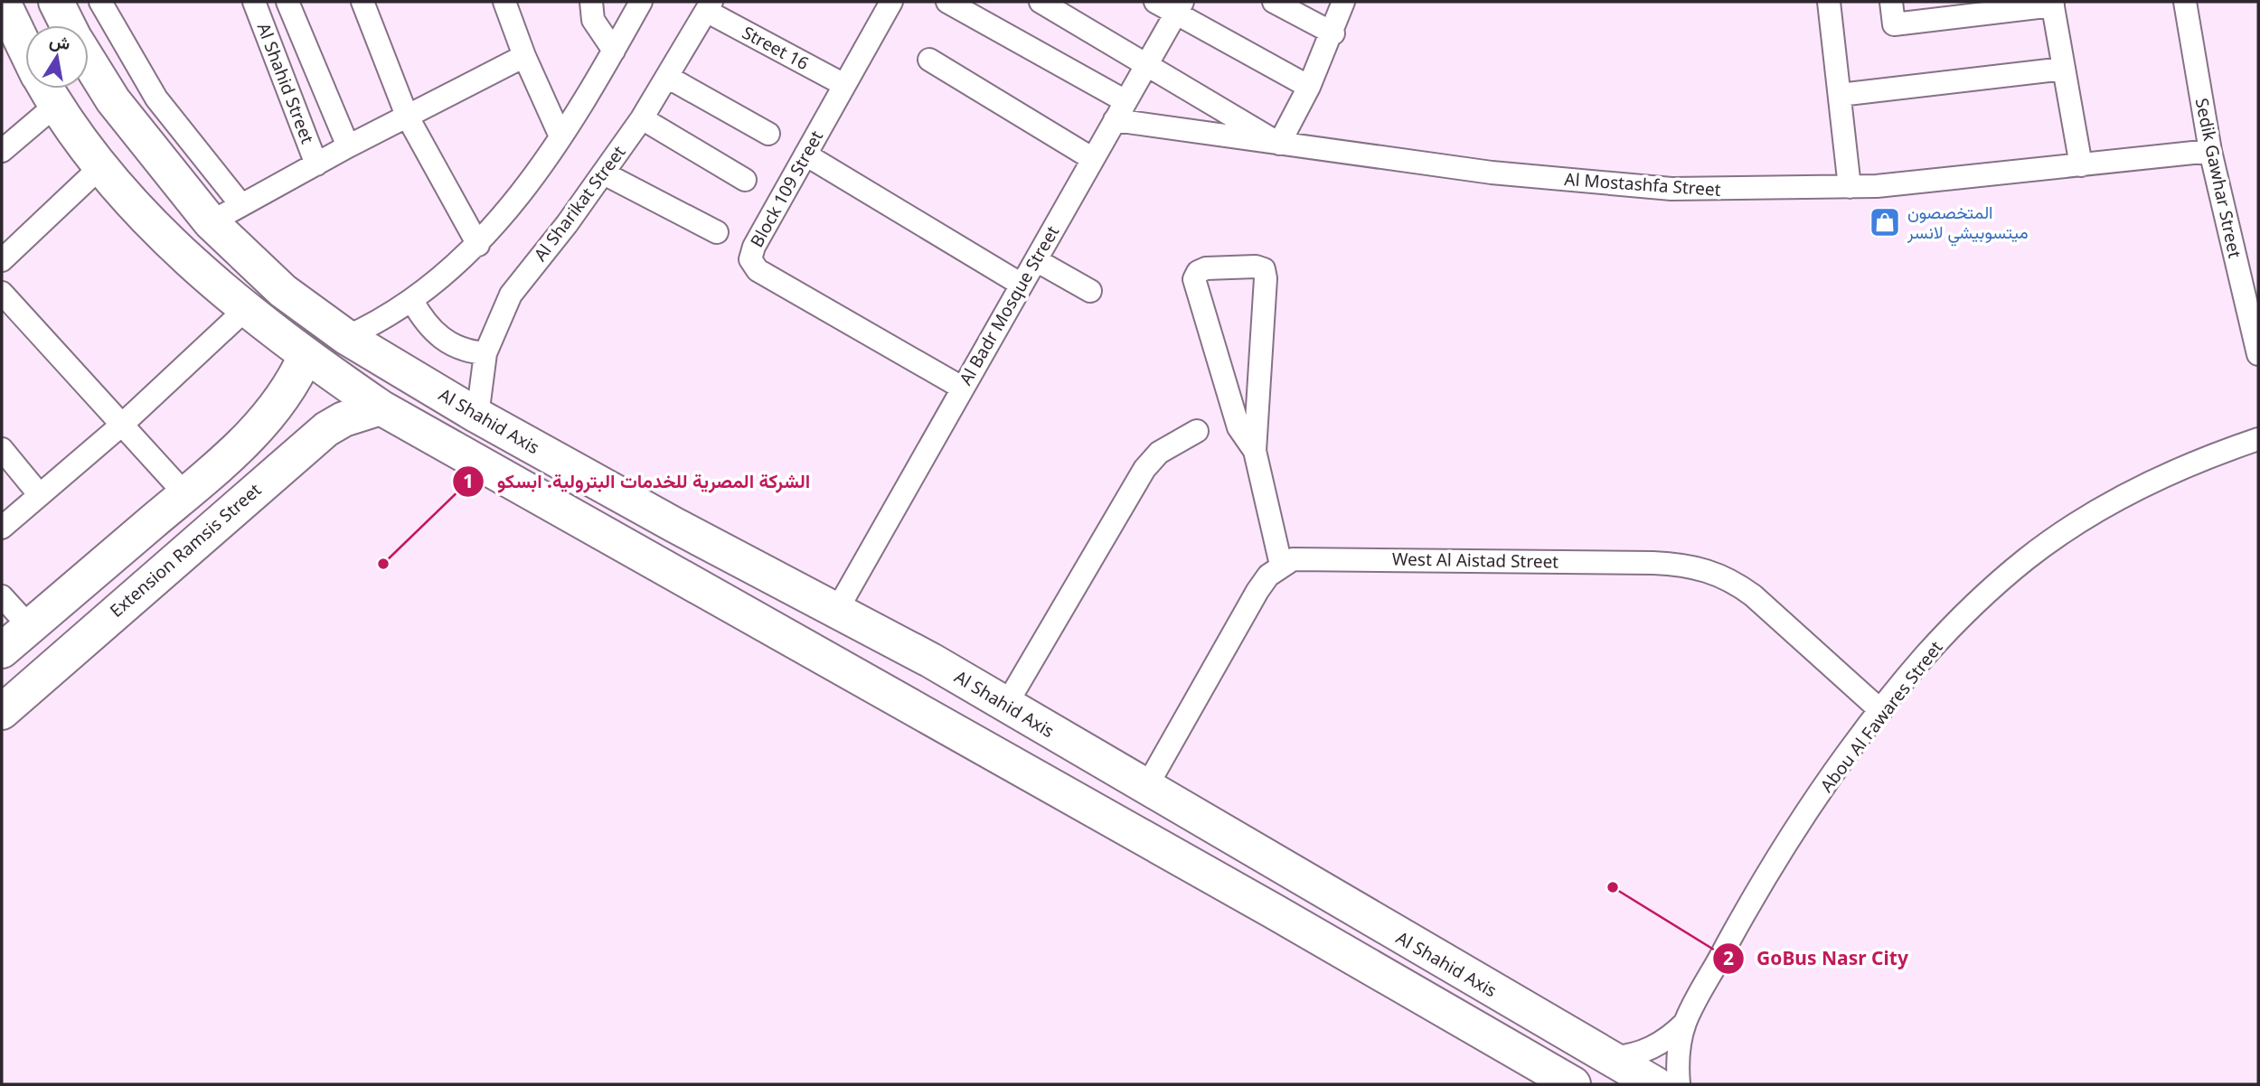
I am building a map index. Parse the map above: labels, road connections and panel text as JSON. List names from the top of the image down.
{
  "streets": {
    "main road": ["Al Shahid Axis", "Extension Ramsis Street"],
    "street": [
      "Street 16",
      "Al Shahid Street",
      "Sedik Gawhar Street",
      "Al Mostashfa Street",
      "Block 109 Street",
      "Al Sharikat Street",
      "Al Badr Mosque Street",
      "West Al Aistad Street",
      "Abou Al Fawares Street"
    ]
  },
  "crossings": [
    ["Street 16", "Block 109 Street"],
    ["Street 16", "Al Sharikat Street"],
    ["Sedik Gawhar Street", "Al Mostashfa Street"],
    ["Al Mostashfa Street", "Al Badr Mosque Street"],
    ["Block 109 Street", "Al Badr Mosque Street"],
    ["Al Sharikat Street", "Al Shahid Axis"],
    ["Al Badr Mosque Street", "Al Shahid Axis"],
    ["Al Shahid Axis", "Abou Al Fawares Street"],
    ["West Al Aistad Street", "Abou Al Fawares Street"]
  ],
  "places": {
    "shop": ["المتخصصون ميتسوبيشي لانسر"],
    "other": ["الشركة المصرية للخدمات البترولية. ابسكو", "GoBus Nasr City"]
  },
  "north": "top"
}
